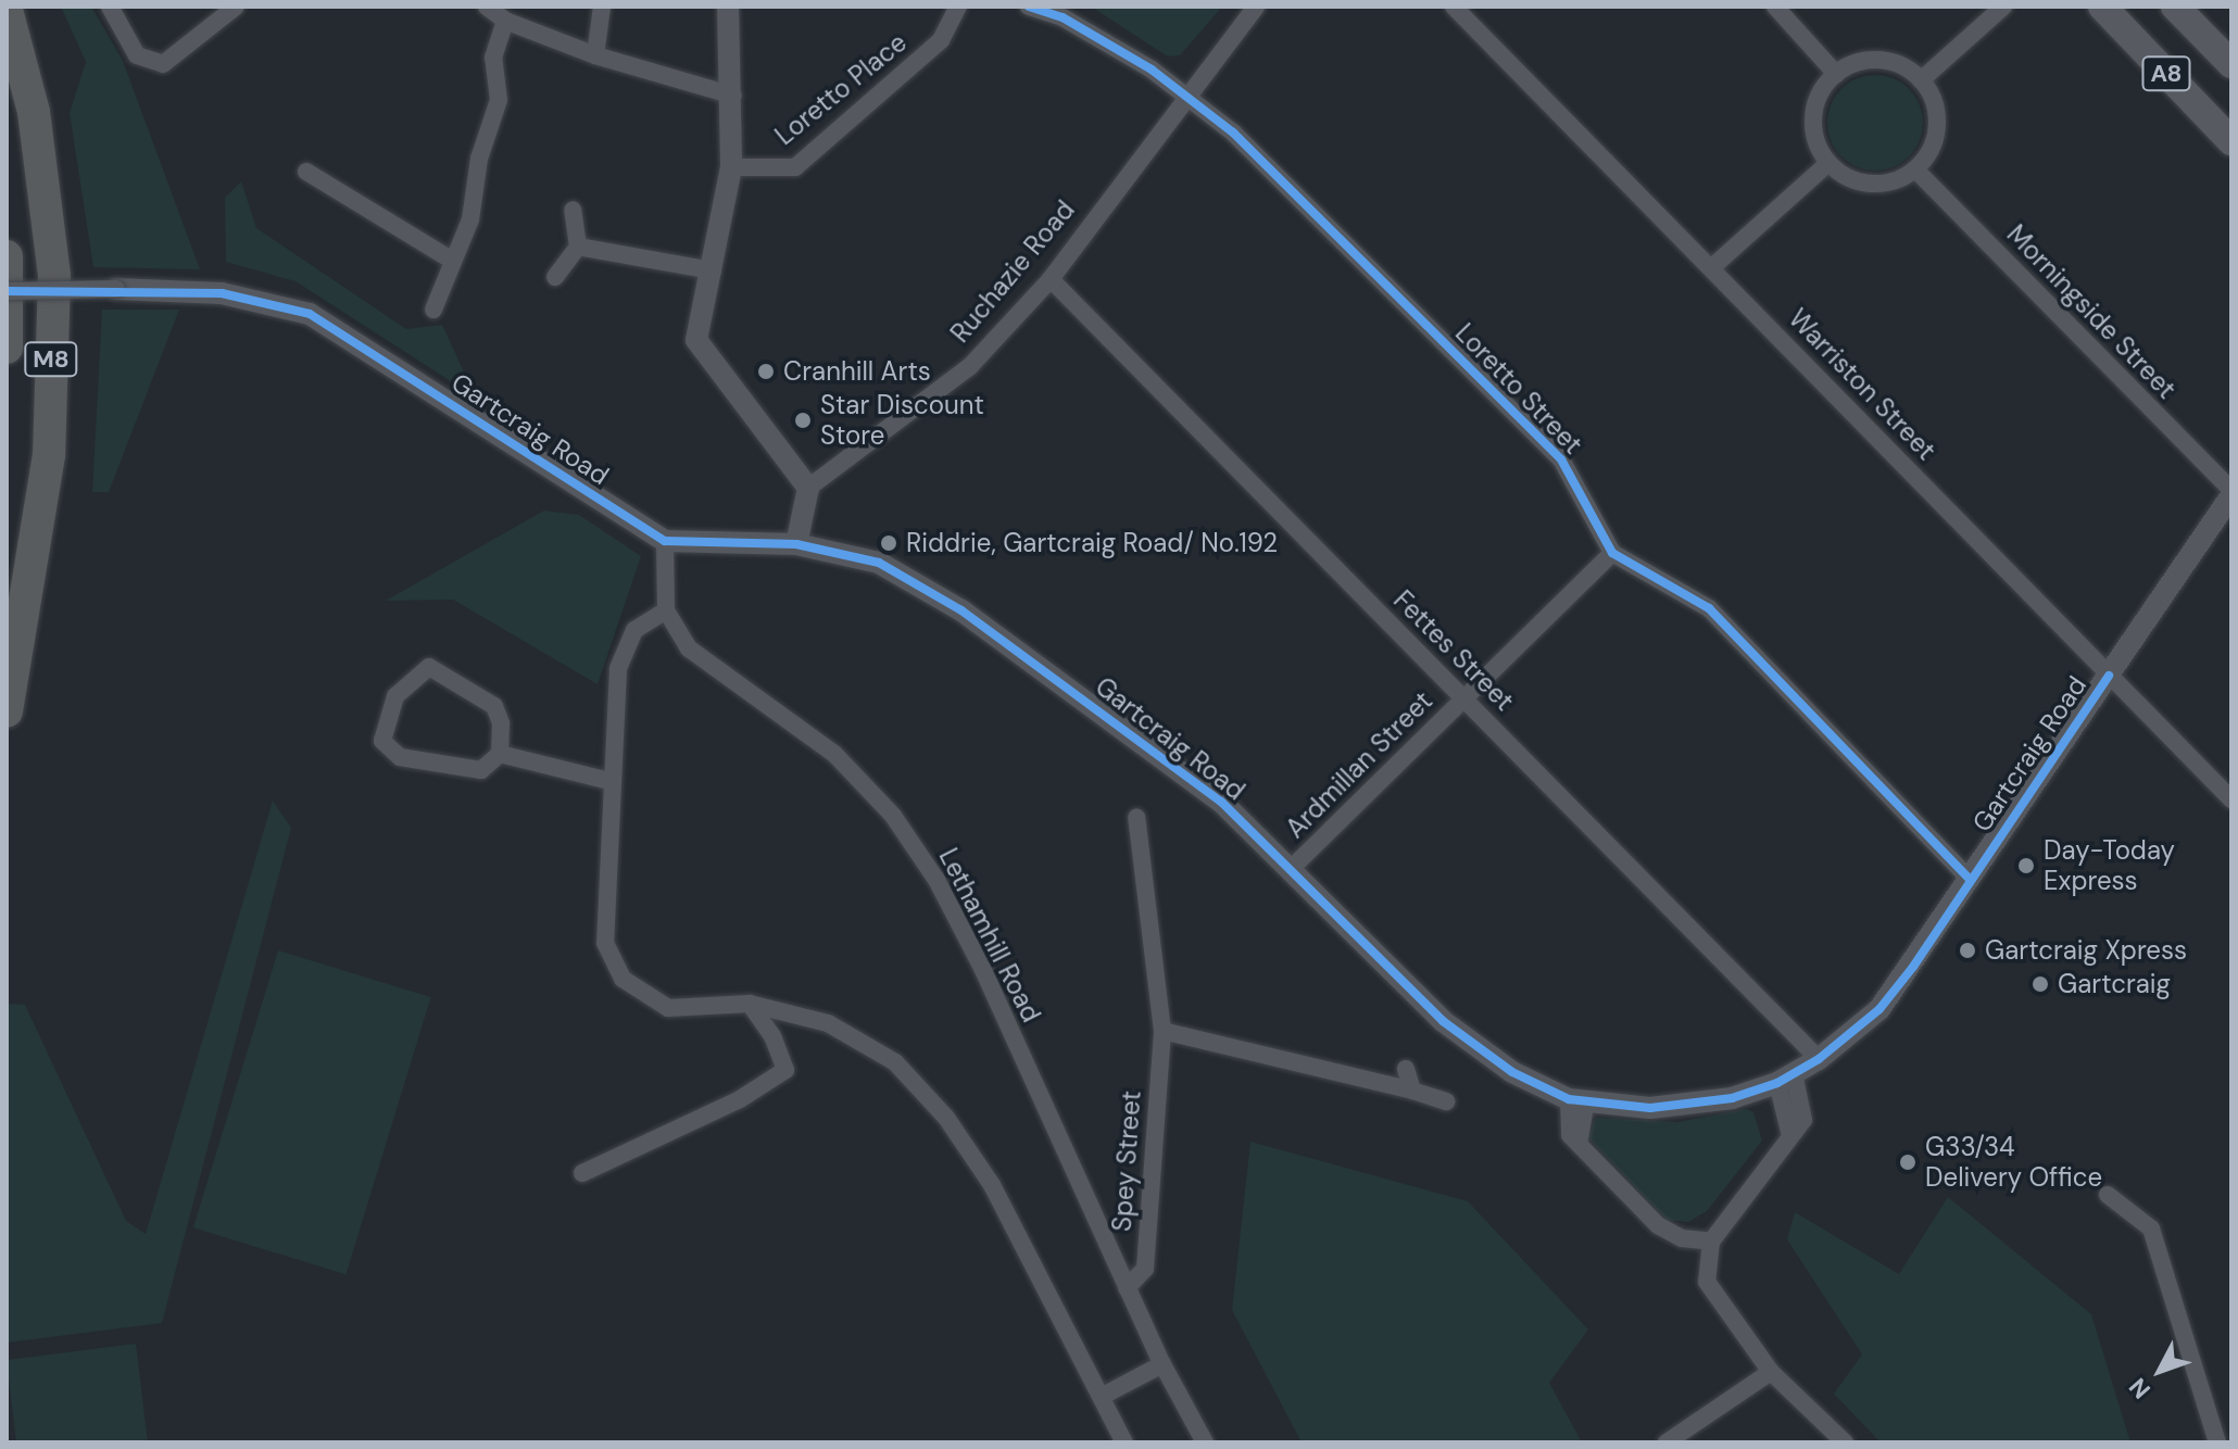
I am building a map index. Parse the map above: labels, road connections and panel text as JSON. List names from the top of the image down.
{
  "streets": {
    "highway": ["M8"],
    "main road": ["A8"],
    "street": [
      "Loretto Place",
      "Ruchazie Road",
      "Morningside Street",
      "Warriston Street",
      "Loretto Street",
      "Gartcraig Road",
      "Fettes Street",
      "Ardmillan Street",
      "Lethamhill Road",
      "Spey Street"
    ]
  },
  "crossings": [
    ["Ruchazie Road", "Loretto Street"],
    ["Ruchazie Road", "Fettes Street"],
    ["Morningside Street", "Gartcraig Road"],
    ["Warriston Street", "Gartcraig Road"],
    ["Loretto Street", "Ardmillan Street"],
    ["Gartcraig Road", "Fettes Street"],
    ["Gartcraig Road", "Ardmillan Street"],
    ["Fettes Street", "Ardmillan Street"],
    ["Lethamhill Road", "Spey Street"]
  ],
  "places": [
    "Cranhill Arts",
    "Star Discount Store",
    "Riddrie, Gartcraig Road/ No.192",
    "Day-Today Express",
    "Gartcraig Xpress",
    "Gartcraig",
    "G33/34 Delivery Office"
  ],
  "north": "bottom left"
}
